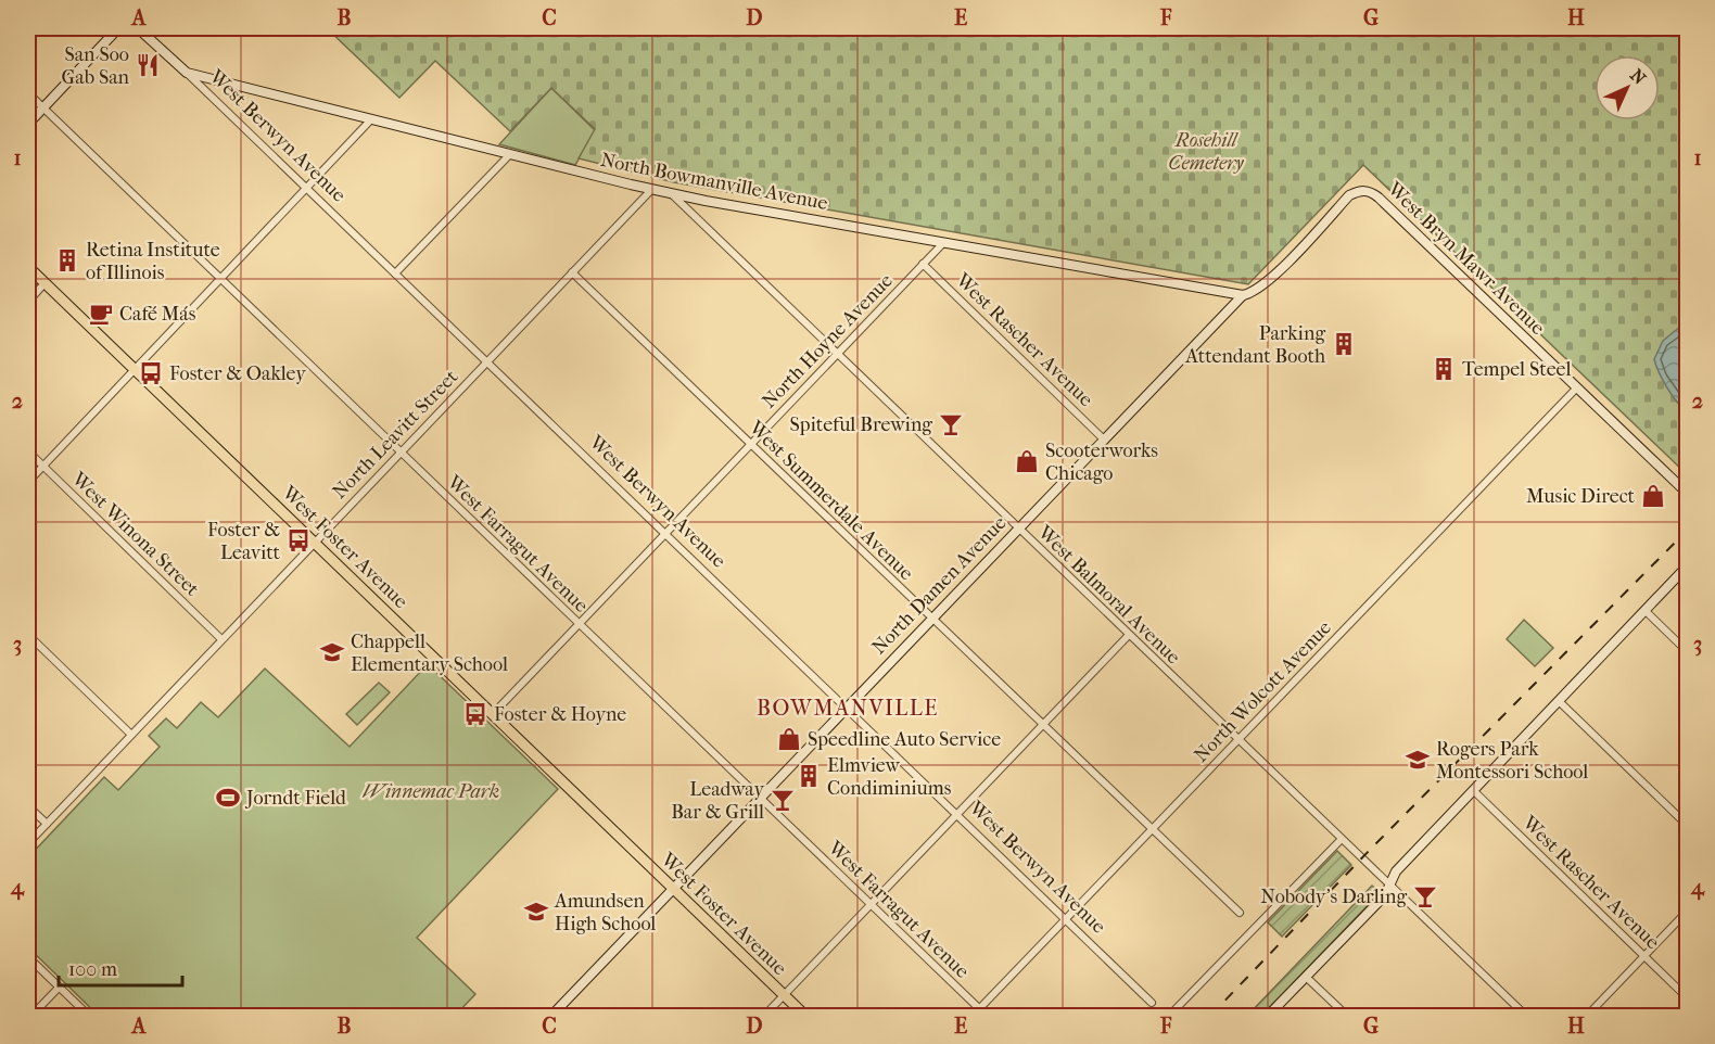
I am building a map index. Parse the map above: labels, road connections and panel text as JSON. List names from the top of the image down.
{
  "streets": {
    "main road": ["West Foster Avenue"],
    "street": [
      "West Berwyn Avenue",
      "North Bowmanville Avenue",
      "West Bryn Mawr Avenue",
      "West Rascher Avenue",
      "North Hoyne Avenue",
      "North Leavitt Street",
      "West Summerdale Avenue",
      "West Winona Street",
      "West Farragut Avenue",
      "North Damen Avenue",
      "West Balmoral Avenue",
      "North Wolcott Avenue"
    ]
  },
  "crossings": [
    ["West Berwyn Avenue", "North Bowmanville Avenue"],
    ["West Berwyn Avenue", "North Hoyne Avenue"],
    ["West Berwyn Avenue", "North Leavitt Street"],
    ["West Berwyn Avenue", "North Damen Avenue"],
    ["West Berwyn Avenue", "North Wolcott Avenue"],
    ["North Bowmanville Avenue", "North Hoyne Avenue"],
    ["North Bowmanville Avenue", "North Leavitt Street"],
    ["North Bowmanville Avenue", "North Damen Avenue"],
    ["North Bowmanville Avenue", "West Balmoral Avenue"],
    ["West Bryn Mawr Avenue", "North Damen Avenue"],
    ["West Bryn Mawr Avenue", "North Wolcott Avenue"],
    ["West Rascher Avenue", "North Hoyne Avenue"],
    ["West Rascher Avenue", "North Damen Avenue"],
    ["North Hoyne Avenue", "West Summerdale Avenue"],
    ["North Hoyne Avenue", "West Farragut Avenue"],
    ["North Hoyne Avenue", "West Foster Avenue"],
    ["North Hoyne Avenue", "West Balmoral Avenue"],
    ["North Leavitt Street", "West Summerdale Avenue"],
    ["North Leavitt Street", "West Winona Street"],
    ["North Leavitt Street", "West Farragut Avenue"],
    ["North Leavitt Street", "West Foster Avenue"],
    ["West Summerdale Avenue", "North Damen Avenue"],
    ["West Summerdale Avenue", "North Wolcott Avenue"],
    ["West Farragut Avenue", "North Damen Avenue"],
    ["West Farragut Avenue", "North Wolcott Avenue"],
    ["West Foster Avenue", "North Damen Avenue"],
    ["North Damen Avenue", "West Balmoral Avenue"],
    ["West Balmoral Avenue", "North Wolcott Avenue"]
  ],
  "districts": ["BOWMANVILLE"],
  "parks": ["Rosehill Cemetery", "Winnemac Park"],
  "places": {
    "restaurant": ["San Soo Gab San"],
    "building": [
      "Retina Institute of Illinois",
      "Parking Attendant Booth",
      "Tempel Steel",
      "Elmview Condiminiums"
    ],
    "cafe": ["Café Más"],
    "bus stop": ["Foster & Oakley", "Foster & Leavitt", "Foster & Hoyne"],
    "bar": ["Spiteful Brewing", "Leadway Bar & Grill", "Nobody's Darling"],
    "shop": ["Scooterworks Chicago", "Music Direct", "Speedline Auto Service"],
    "school or university": ["Chappell Elementary School", "Rogers Park Montessori School", "Amundsen High School"],
    "sports": ["Jorndt Field"]
  },
  "scale_bar": "100 m",
  "north": "top right",
  "grid": {
    "columns": [
      "A",
      "B",
      "C",
      "D",
      "E",
      "F",
      "G",
      "H"
    ],
    "rows": [
      "1",
      "2",
      "3",
      "4"
    ]
  }
}
